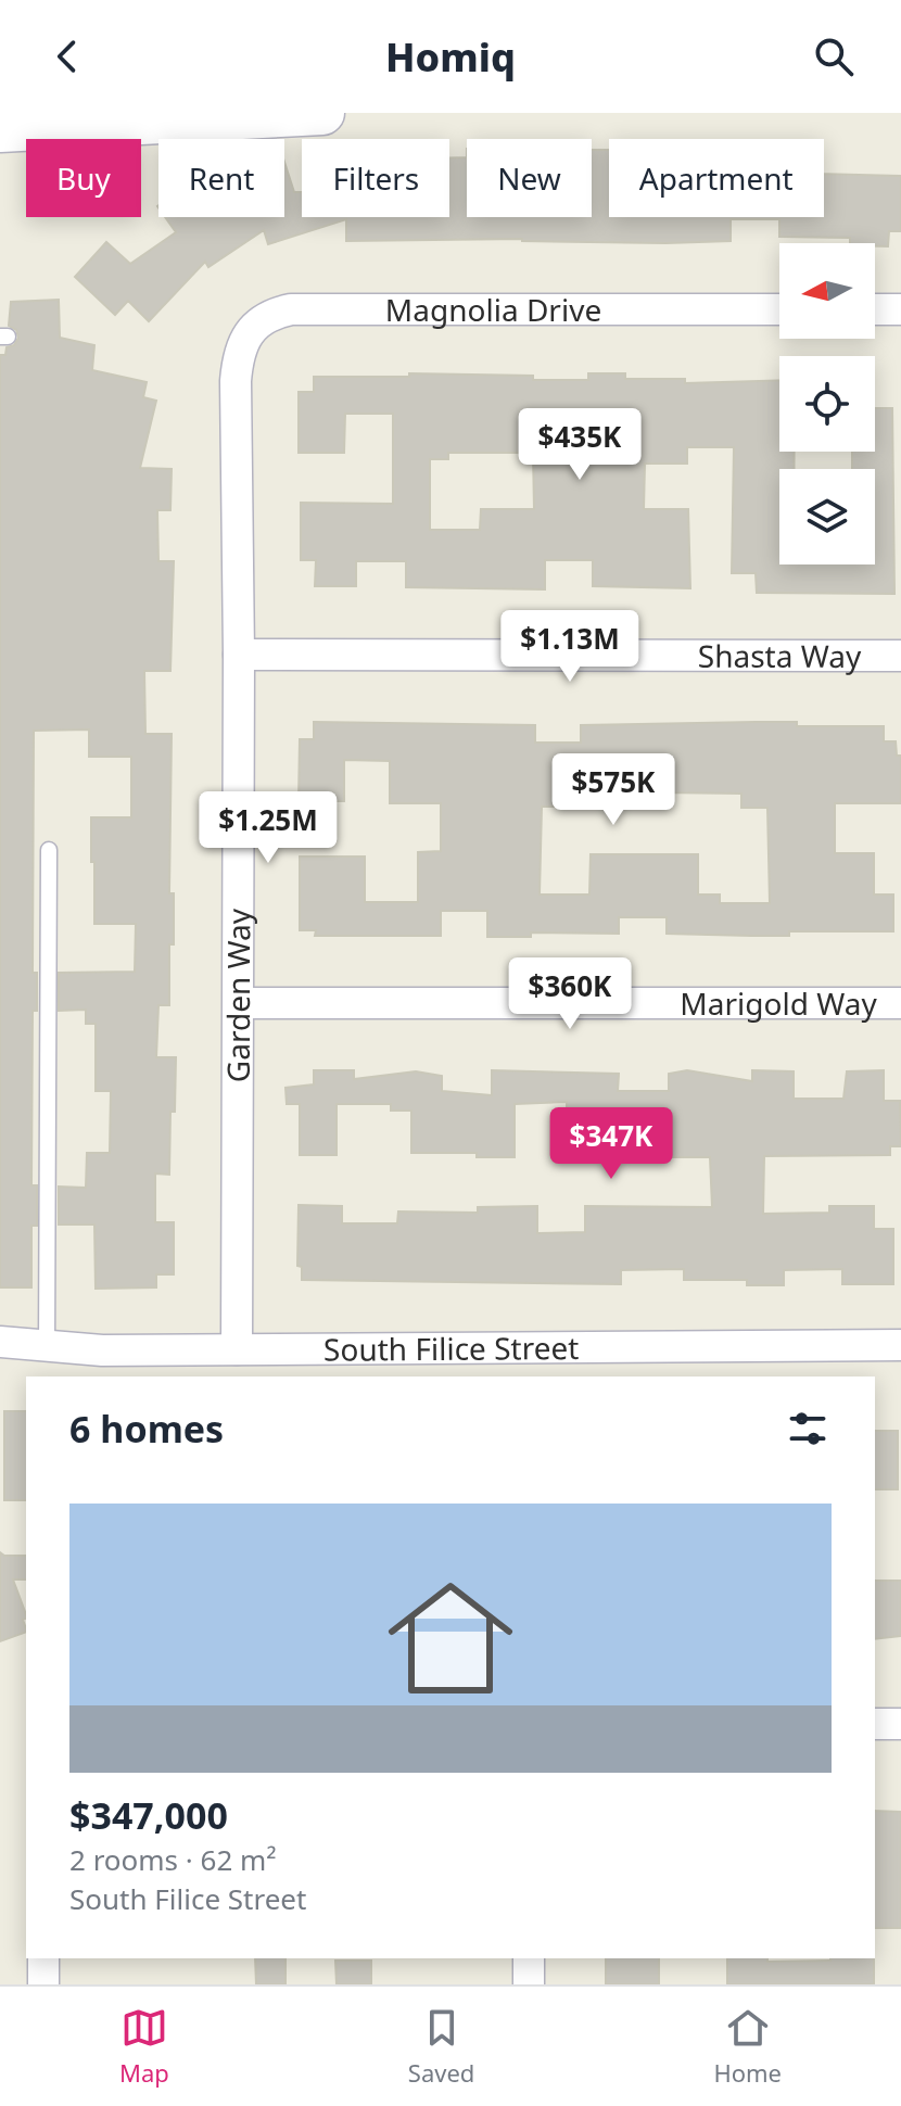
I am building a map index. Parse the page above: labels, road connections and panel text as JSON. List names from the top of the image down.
{
  "streets": {
    "street": [
      "Magnolia Drive",
      "Shasta Way",
      "Garden Way",
      "Marigold Way",
      "South Filice Street"
    ]
  },
  "crossings": [
    ["Magnolia Drive", "Garden Way"],
    ["Shasta Way", "Garden Way"],
    ["Garden Way", "Marigold Way"],
    ["Garden Way", "South Filice Street"]
  ],
  "north": "left",
  "page": {
    "header": "Homiq",
    "chip": [
      "Buy",
      "Rent",
      "Filters",
      "New",
      "Apartment"
    ],
    "price": [
      "$435K",
      "$1.13M",
      "$575K",
      "$1.25M",
      "$360K",
      "$347K"
    ],
    "heading": "6 homes",
    "list": [
      {
        "name": "$347,000",
        "note": "2 rooms · 62 m² · South Filice Street"
      }
    ],
    "tabs": ["Map", "Saved", "Home"]
  }
}
